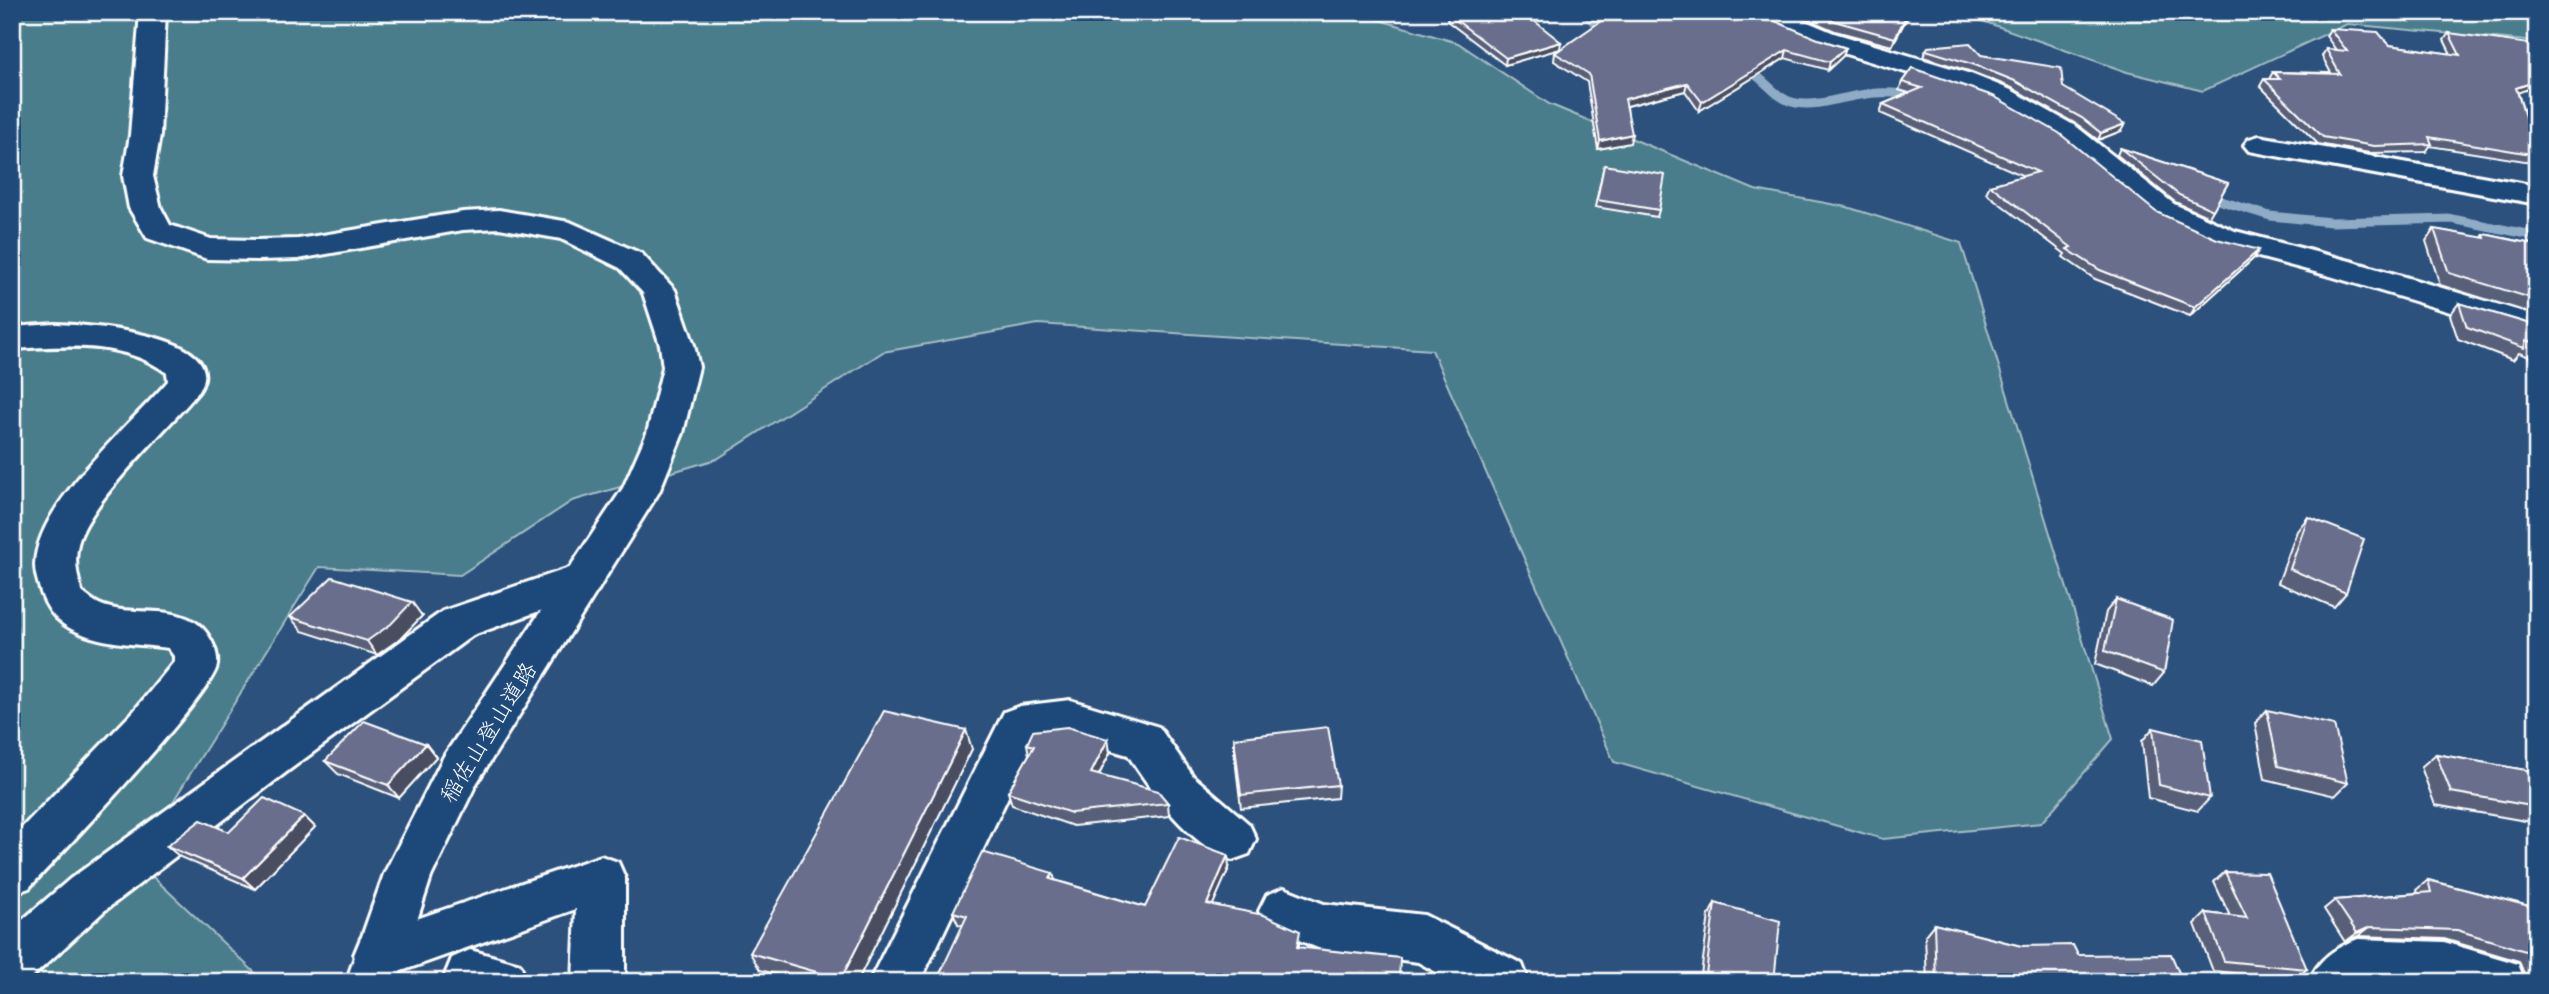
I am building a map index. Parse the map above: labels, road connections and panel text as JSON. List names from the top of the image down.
{
  "streets": {
    "street": ["稲佐山登山道路"]
  }
}
